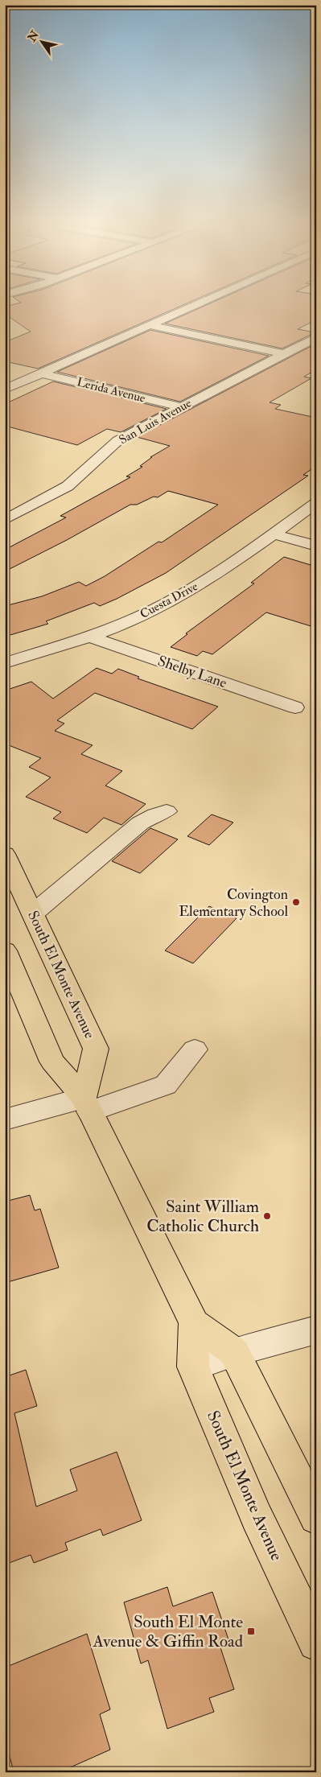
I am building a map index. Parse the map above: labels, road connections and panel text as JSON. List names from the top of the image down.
{
  "streets": {
    "main road": ["South El Monte Avenue"],
    "street": [
      "Lerida Avenue",
      "San Luis Avenue",
      "Cuesta Drive",
      "Shelby Lane"
    ]
  },
  "crossings": [
    ["Lerida Avenue", "San Luis Avenue"],
    ["Cuesta Drive", "Shelby Lane"]
  ],
  "places": {
    "other": ["Covington Elementary School", "Saint William Catholic Church"],
    "transit": ["South El Monte Avenue & Giffin Road"]
  },
  "north": "top left"
}
